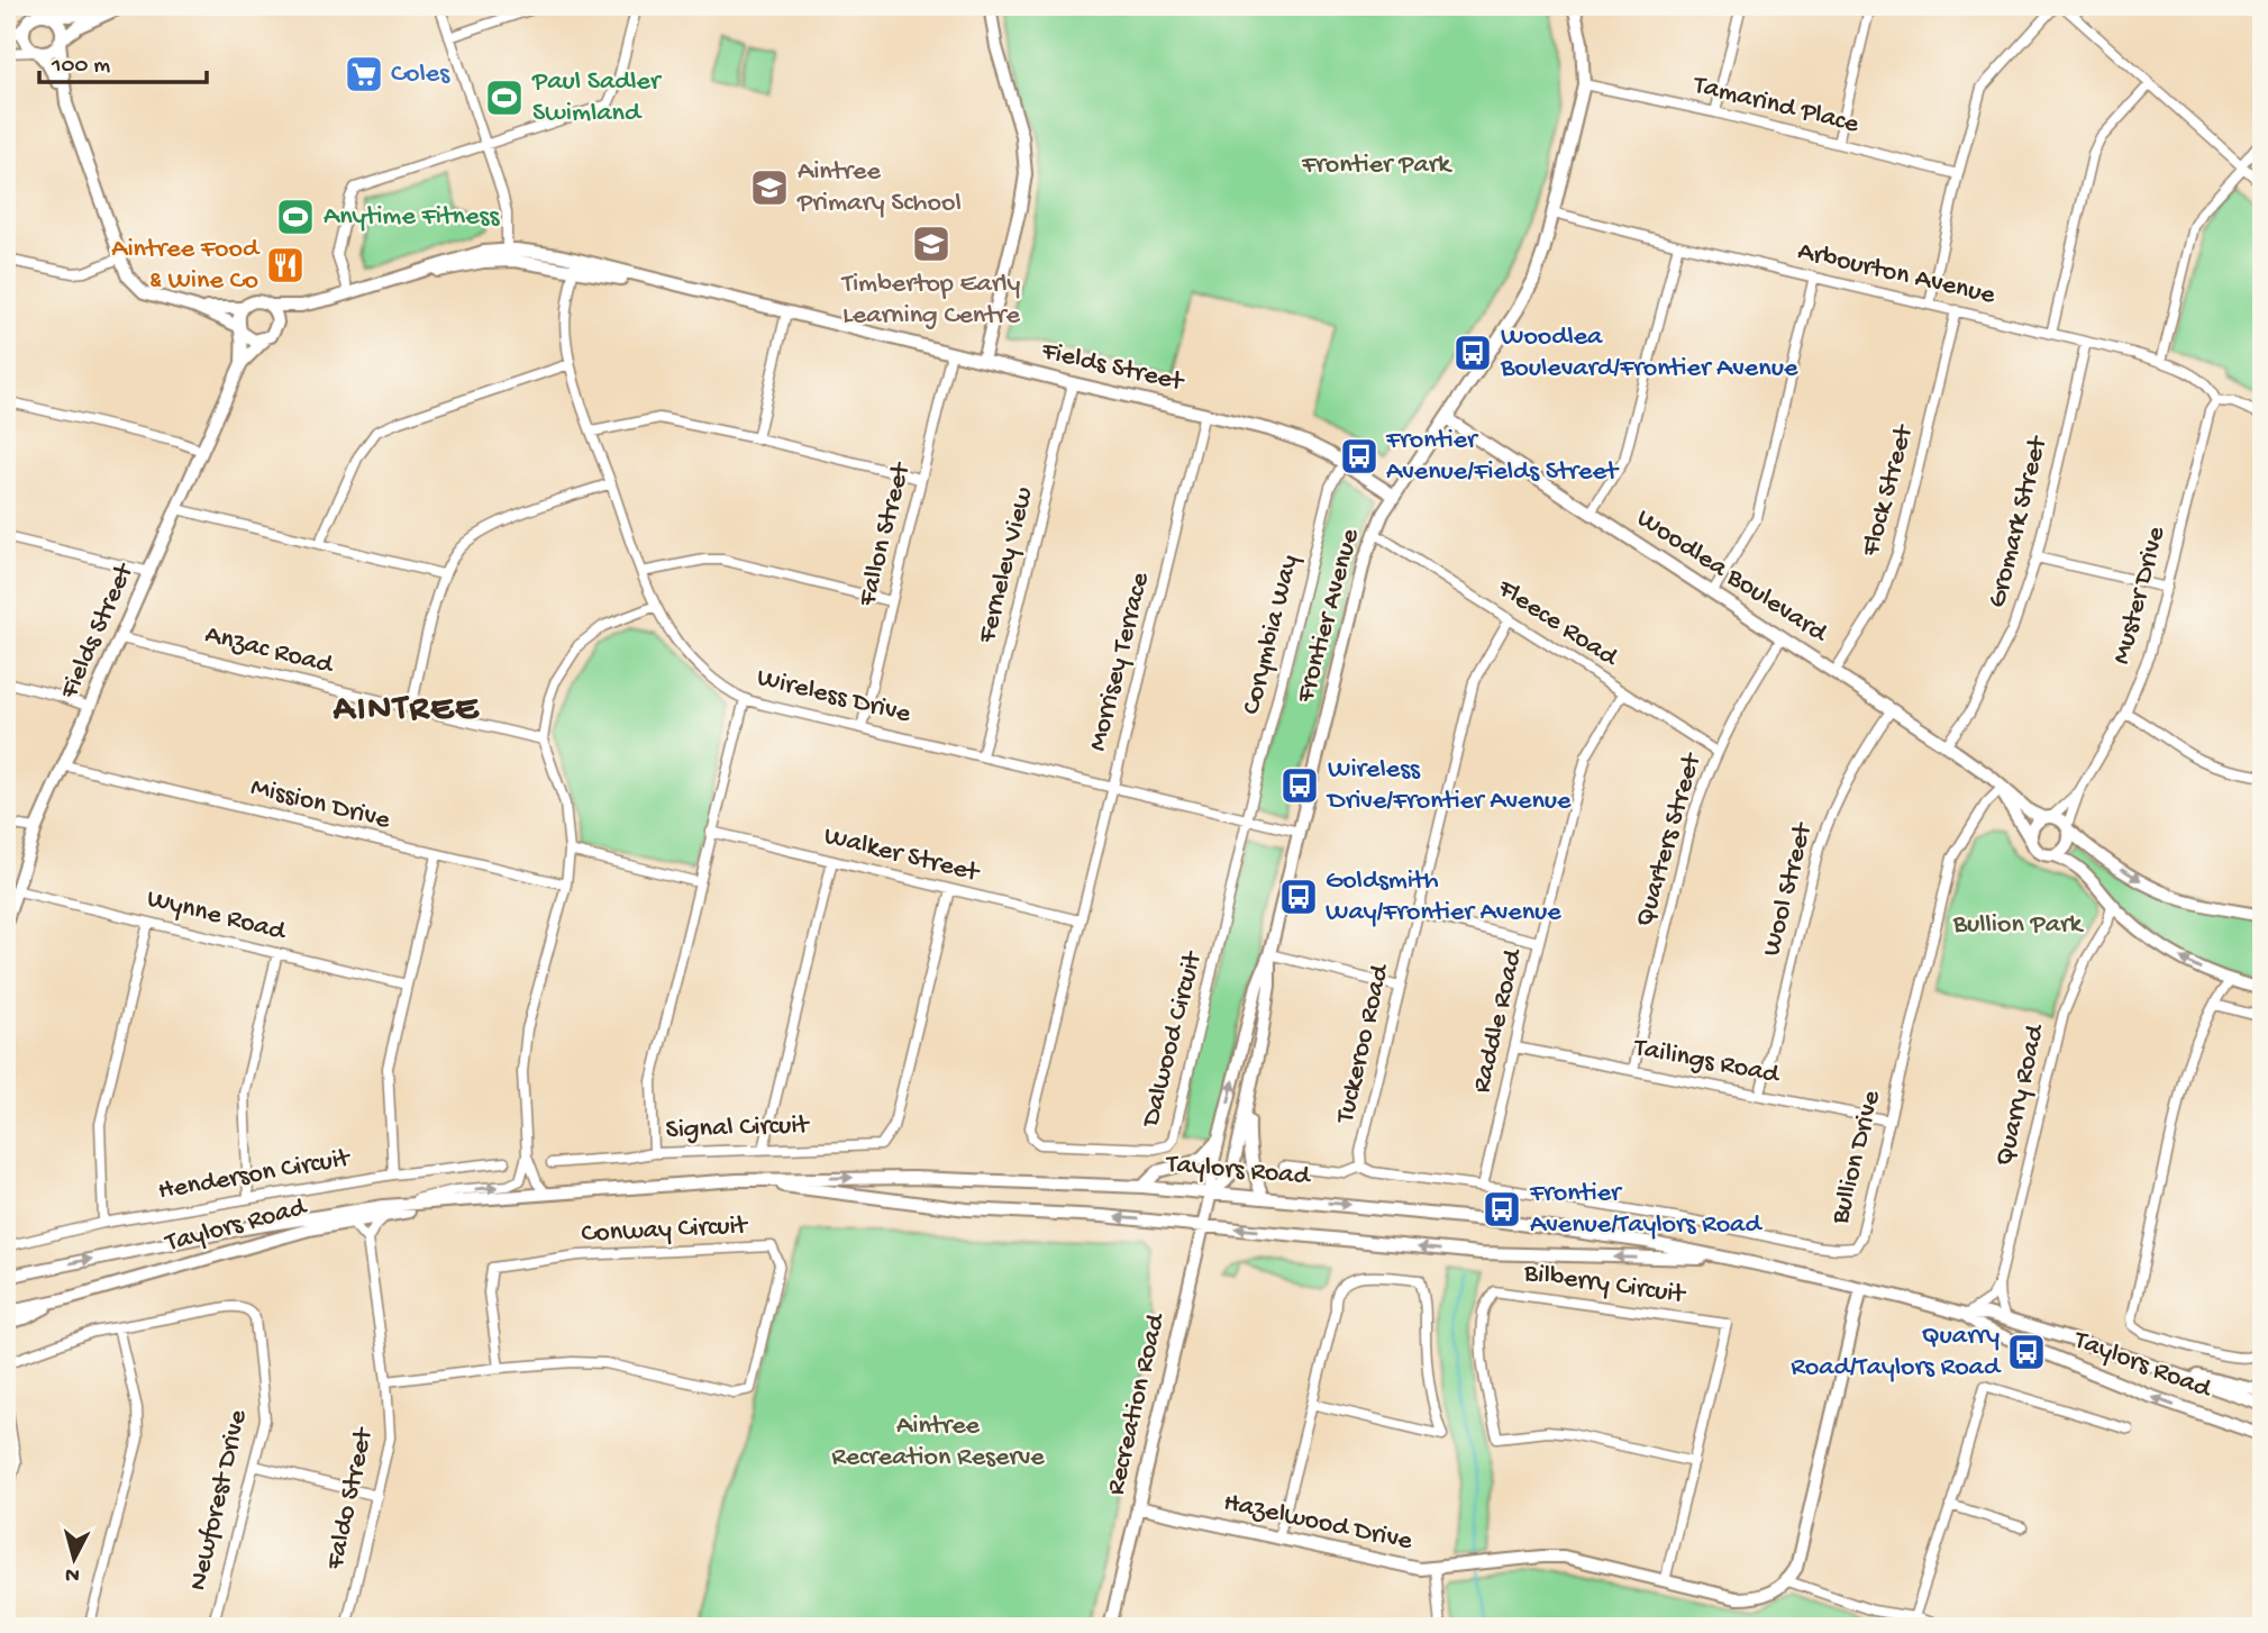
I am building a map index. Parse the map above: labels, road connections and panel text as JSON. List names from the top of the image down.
{
  "streets": {
    "street": [
      "Tamarind Place",
      "Arbourton Avenue",
      "Fields Street",
      "Flock Street",
      "Gromark Street",
      "Fallon Street",
      "Ferneley View",
      "Woodlea Boulevard",
      "Muster Drive",
      "Frontier Avenue",
      "Fleece Road",
      "Corymbia Way",
      "Anzac Road",
      "Morrisey Terrace",
      "Wireless Drive",
      "Mission Drive",
      "Quarters Street",
      "Walker Street",
      "Wool Street",
      "Wynne Road",
      "Raddle Road",
      "Dalwood Circuit",
      "Tuckeroo Road",
      "Tailings Road",
      "Quarry Road",
      "Signal Circuit",
      "Bullion Drive",
      "Taylors Road",
      "Henderson Circuit",
      "Conway Circuit",
      "Bilberry Circuit",
      "Recreation Road",
      "Faldo Street",
      "Newforest Drive",
      "Hazelwood Drive"
    ]
  },
  "crossings": [
    ["Tamarind Place", "Frontier Avenue"],
    ["Arbourton Avenue", "Flock Street"],
    ["Arbourton Avenue", "Gromark Street"],
    ["Arbourton Avenue", "Muster Drive"],
    ["Arbourton Avenue", "Frontier Avenue"],
    ["Fields Street", "Fallon Street"],
    ["Fields Street", "Ferneley View"],
    ["Fields Street", "Frontier Avenue"],
    ["Fields Street", "Corymbia Way"],
    ["Fields Street", "Anzac Road"],
    ["Fields Street", "Morrisey Terrace"],
    ["Fields Street", "Wireless Drive"],
    ["Fields Street", "Mission Drive"],
    ["Fields Street", "Wynne Road"],
    ["Flock Street", "Woodlea Boulevard"],
    ["Gromark Street", "Woodlea Boulevard"],
    ["Fallon Street", "Wireless Drive"],
    ["Ferneley View", "Wireless Drive"],
    ["Woodlea Boulevard", "Muster Drive"],
    ["Woodlea Boulevard", "Frontier Avenue"],
    ["Woodlea Boulevard", "Quarters Street"],
    ["Woodlea Boulevard", "Wool Street"],
    ["Woodlea Boulevard", "Bullion Drive"],
    ["Frontier Avenue", "Fleece Road"],
    ["Frontier Avenue", "Wireless Drive"],
    ["Frontier Avenue", "Taylors Road"],
    ["Frontier Avenue", "Recreation Road"],
    ["Fleece Road", "Quarters Street"],
    ["Fleece Road", "Raddle Road"],
    ["Fleece Road", "Tuckeroo Road"],
    ["Corymbia Way", "Wireless Drive"],
    ["Corymbia Way", "Dalwood Circuit"],
    ["Morrisey Terrace", "Wireless Drive"],
    ["Morrisey Terrace", "Walker Street"],
    ["Morrisey Terrace", "Dalwood Circuit"],
    ["Wireless Drive", "Dalwood Circuit"],
    ["Wireless Drive", "Signal Circuit"],
    ["Quarters Street", "Tailings Road"],
    ["Walker Street", "Dalwood Circuit"],
    ["Walker Street", "Signal Circuit"],
    ["Wool Street", "Tailings Road"],
    ["Raddle Road", "Tailings Road"],
    ["Raddle Road", "Bullion Drive"],
    ["Tuckeroo Road", "Bullion Drive"],
    ["Tailings Road", "Bullion Drive"],
    ["Quarry Road", "Taylors Road"],
    ["Taylors Road", "Recreation Road"],
    ["Conway Circuit", "Faldo Street"],
    ["Bilberry Circuit", "Hazelwood Drive"],
    ["Recreation Road", "Hazelwood Drive"]
  ],
  "districts": ["AINTREE"],
  "parks": ["Frontier Park", "Bullion Park", "Aintree Recreation Reserve"],
  "places": {
    "supermarket": ["Coles"],
    "sports": ["Paul Sadler Swimland", "Anytime Fitness"],
    "school or university": ["Aintree Primary School", "Timbertop Early Learning Centre"],
    "restaurant": ["Aintree Food & Wine Co"],
    "bus stop": [
      "Woodlea Boulevard/Frontier Avenue",
      "Frontier Avenue/Fields Street",
      "Wireless Drive/Frontier Avenue",
      "Goldsmith Way/Frontier Avenue",
      "Frontier Avenue/Taylors Road",
      "Quarry Road/Taylors Road"
    ]
  },
  "scale_bar": "100 m",
  "north": "bottom"
}
